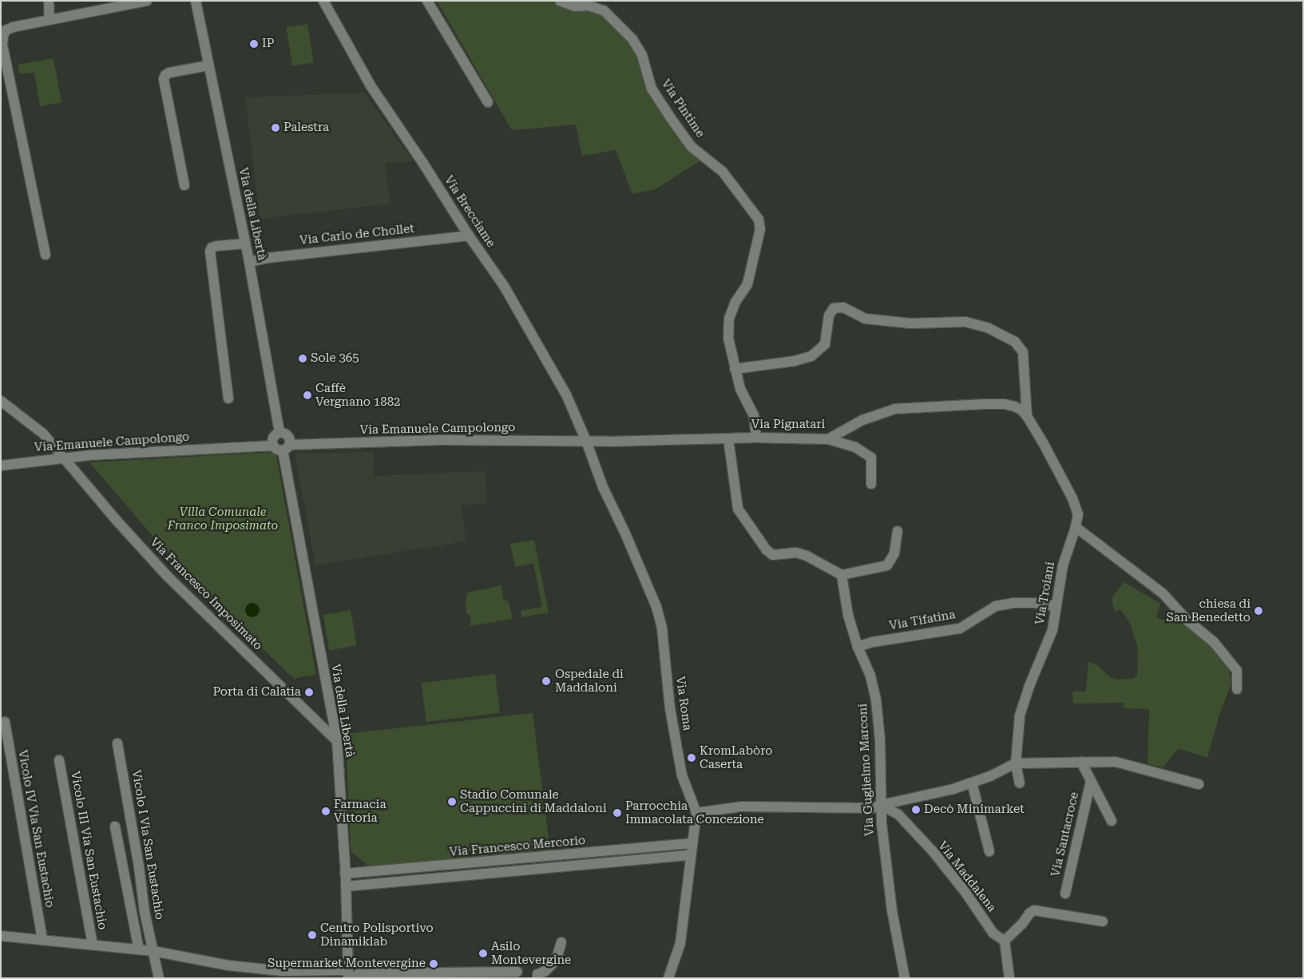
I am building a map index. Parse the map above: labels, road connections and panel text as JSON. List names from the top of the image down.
{
  "streets": {
    "street": [
      "Via Pintime",
      "Via Brecciame",
      "Via della Libertà",
      "Via Carlo de Chollet",
      "Via Pignatari",
      "Via Emanuele Campolongo",
      "Via Troiani",
      "Via Francesco Imposimato",
      "Via Tifatina",
      "Via Roma",
      "Via Guglielmo Marconi",
      "Vicolo IV Via San Eustachio",
      "Via Santacroce",
      "Vicolo I Via San Eustachio",
      "Via Francesco Mercorio",
      "Vicolo III Via San Eustachio",
      "Via Maddalena"
    ]
  },
  "crossings": [
    ["Via Pintime", "Via Pignatari"],
    ["Via Brecciame", "Via Carlo de Chollet"],
    ["Via Brecciame", "Via Pignatari"],
    ["Via Brecciame", "Via Emanuele Campolongo"],
    ["Via Brecciame", "Via Roma"],
    ["Via della Libertà", "Via Carlo de Chollet"],
    ["Via della Libertà", "Via Emanuele Campolongo"],
    ["Via della Libertà", "Via Francesco Imposimato"],
    ["Via della Libertà", "Via Francesco Mercorio"],
    ["Via Pignatari", "Via Emanuele Campolongo"],
    ["Via Pignatari", "Via Troiani"],
    ["Via Pignatari", "Via Roma"],
    ["Via Emanuele Campolongo", "Via Francesco Imposimato"],
    ["Via Emanuele Campolongo", "Via Roma"],
    ["Via Troiani", "Via Tifatina"],
    ["Via Tifatina", "Via Guglielmo Marconi"],
    ["Via Roma", "Via Francesco Mercorio"],
    ["Via Guglielmo Marconi", "Via Maddalena"]
  ],
  "parks": ["Villa Comunale Franco Imposimato"],
  "places": [
    "IP",
    "Palestra",
    "Sole 365",
    "Caffè Vergnano 1882",
    "chiesa di San Benedetto",
    "Ospedale di Maddaloni",
    "Porta di Calatia",
    "KromLabòro Caserta",
    "Stadio Comunale Cappuccini di Maddaloni",
    "Decò Minimarket",
    "Farmacia Vittoria",
    "Parrocchia Immacolata Concezione",
    "Centro Polisportivo Dinamiklab",
    "Asilo Montevergine",
    "Supermarket Montevergine"
  ]
}
